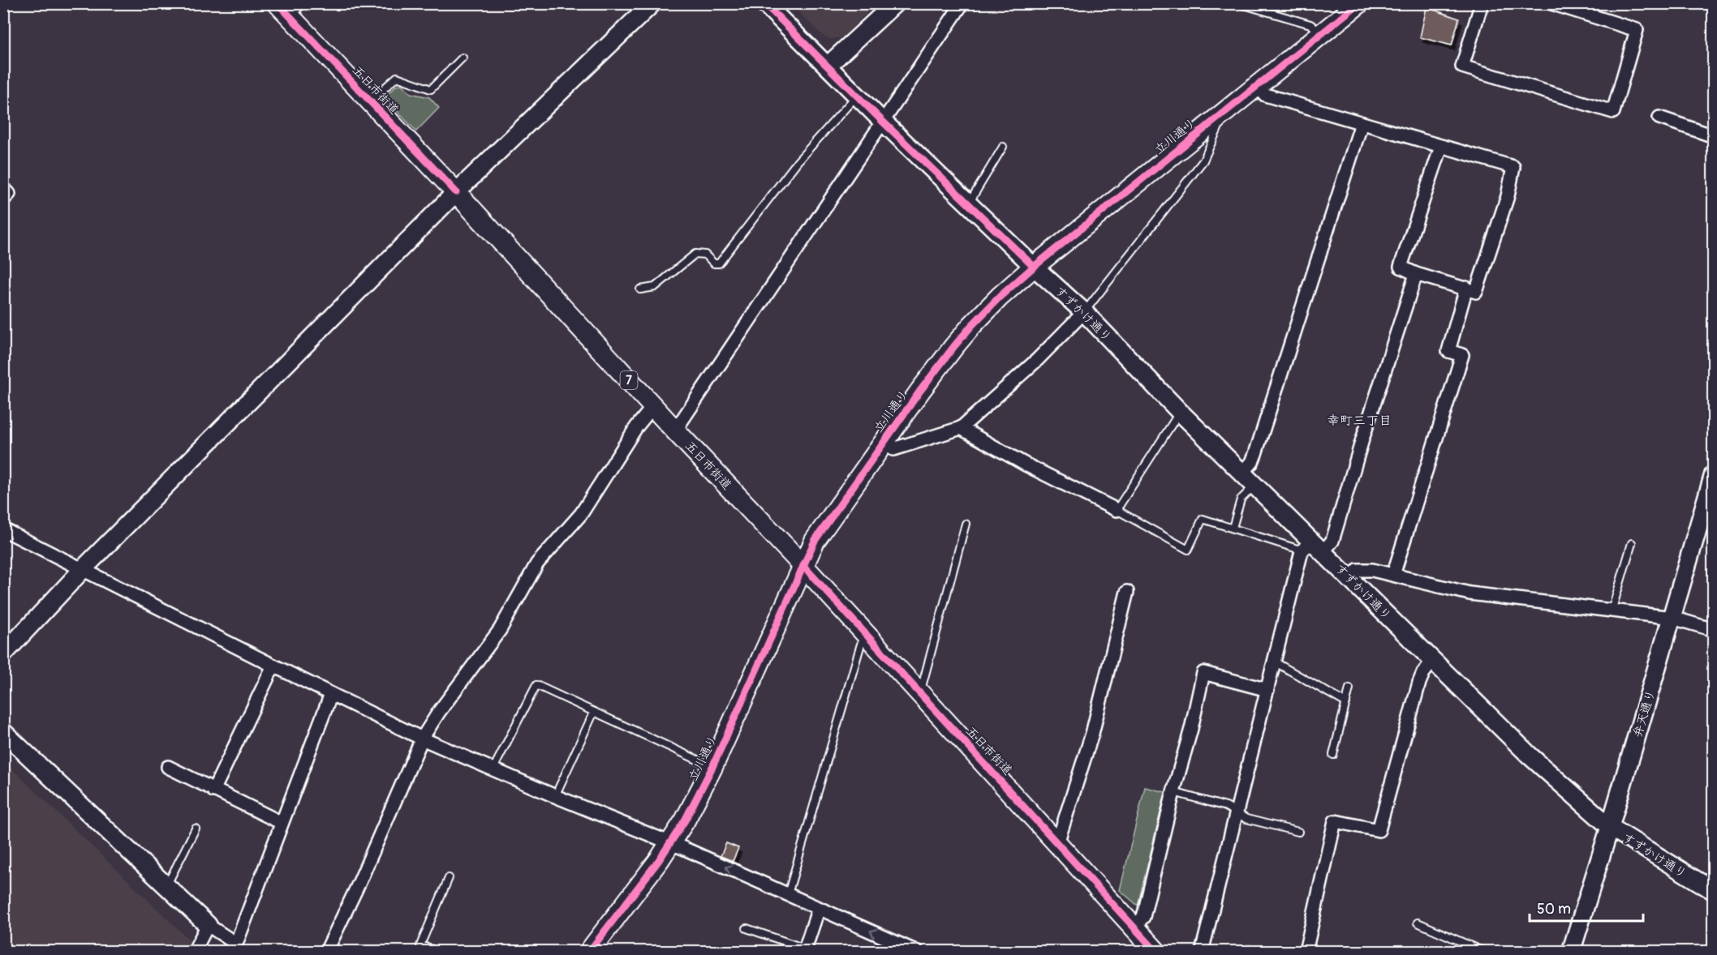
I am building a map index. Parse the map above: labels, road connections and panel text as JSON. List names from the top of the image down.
{
  "streets": {
    "main road": ["五日市街道", "立川通り", "7"],
    "street": ["すずかけ通り", "弁天通り"]
  },
  "crossings": [
    ["五日市街道", "立川通り"],
    ["立川通り", "すずかけ通り"],
    ["すずかけ通り", "弁天通り"]
  ],
  "districts": ["幸町三丁目"],
  "scale_bar": "50 m"
}
